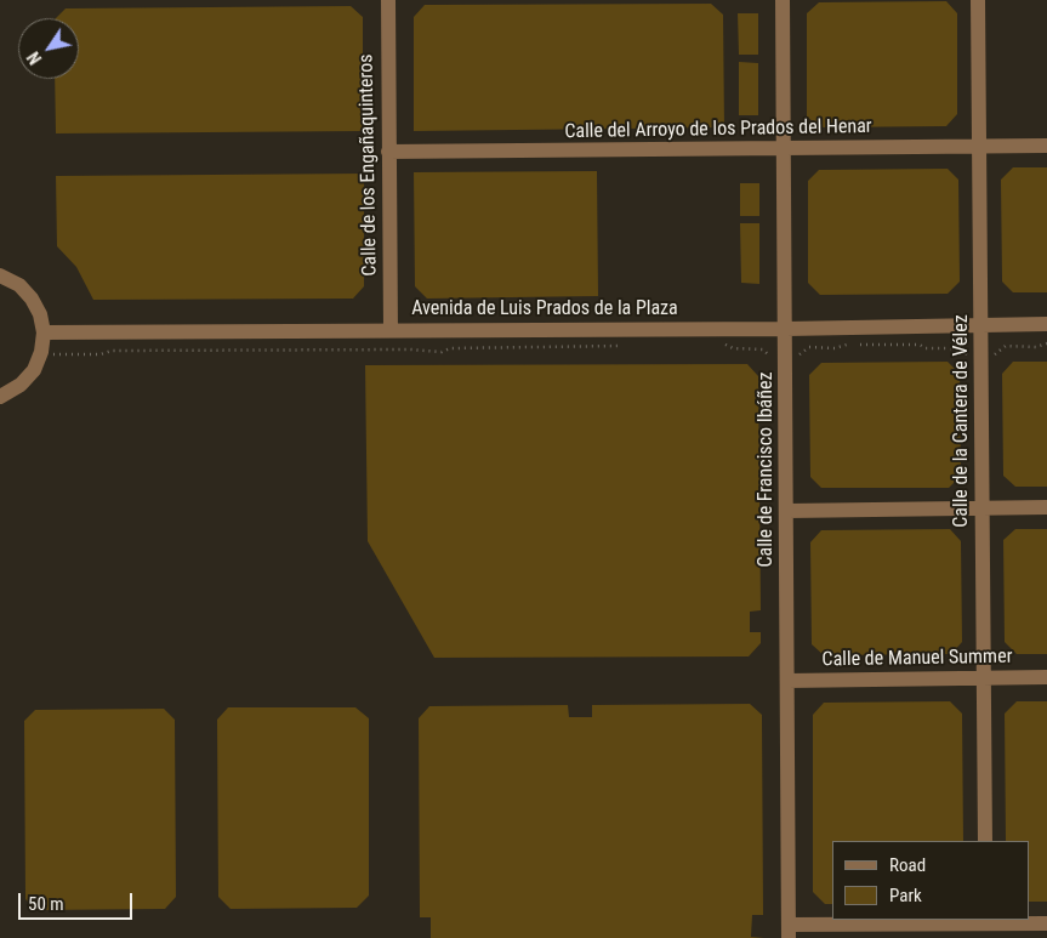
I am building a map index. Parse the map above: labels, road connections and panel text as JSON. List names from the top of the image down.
{
  "streets": {
    "street": [
      "Calle del Arroyo de los Prados del Henar",
      "Calle de los Engañaquinteros",
      "Avenida de Luis Prados de la Plaza",
      "Calle de la Cantera de Vélez",
      "Calle de Francisco Ibáñez",
      "Calle de Manuel Summer"
    ]
  },
  "crossings": [
    ["Calle del Arroyo de los Prados del Henar", "Calle de los Engañaquinteros"],
    ["Calle del Arroyo de los Prados del Henar", "Calle de la Cantera de Vélez"],
    ["Calle del Arroyo de los Prados del Henar", "Calle de Francisco Ibáñez"],
    ["Calle de los Engañaquinteros", "Avenida de Luis Prados de la Plaza"],
    ["Avenida de Luis Prados de la Plaza", "Calle de la Cantera de Vélez"],
    ["Avenida de Luis Prados de la Plaza", "Calle de Francisco Ibáñez"],
    ["Calle de la Cantera de Vélez", "Calle de Manuel Summer"],
    ["Calle de Francisco Ibáñez", "Calle de Manuel Summer"]
  ],
  "legend": ["Road", "Park"],
  "scale_bar": "50 m",
  "north": "bottom left"
}
